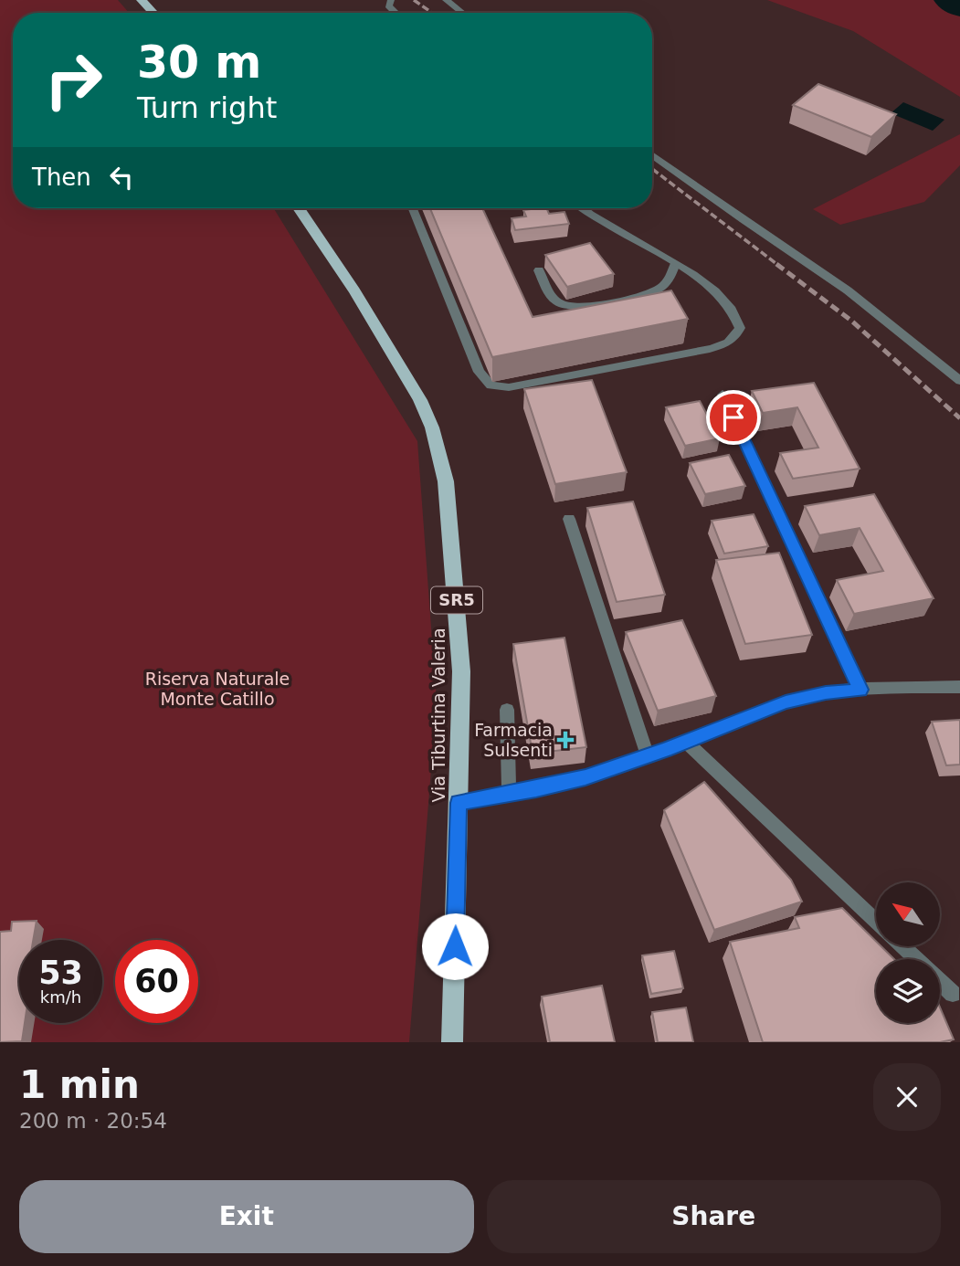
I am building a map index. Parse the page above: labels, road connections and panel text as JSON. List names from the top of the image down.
{
  "streets": {
    "main road": ["SR5", "Via Tiburtina Valeria"]
  },
  "parks": ["Riserva Naturale Monte Catillo"],
  "places": {
    "health": ["Farmacia Sulsenti"]
  },
  "north": "top left",
  "page": {
    "turn": ["30 m", "Turn right"],
    "then": "Then",
    "speed": "53 km/h",
    "limit": "60",
    "heading": ["1 min", "200 m · 20:54"],
    "buttons": ["Exit", "Share"]
  }
}
